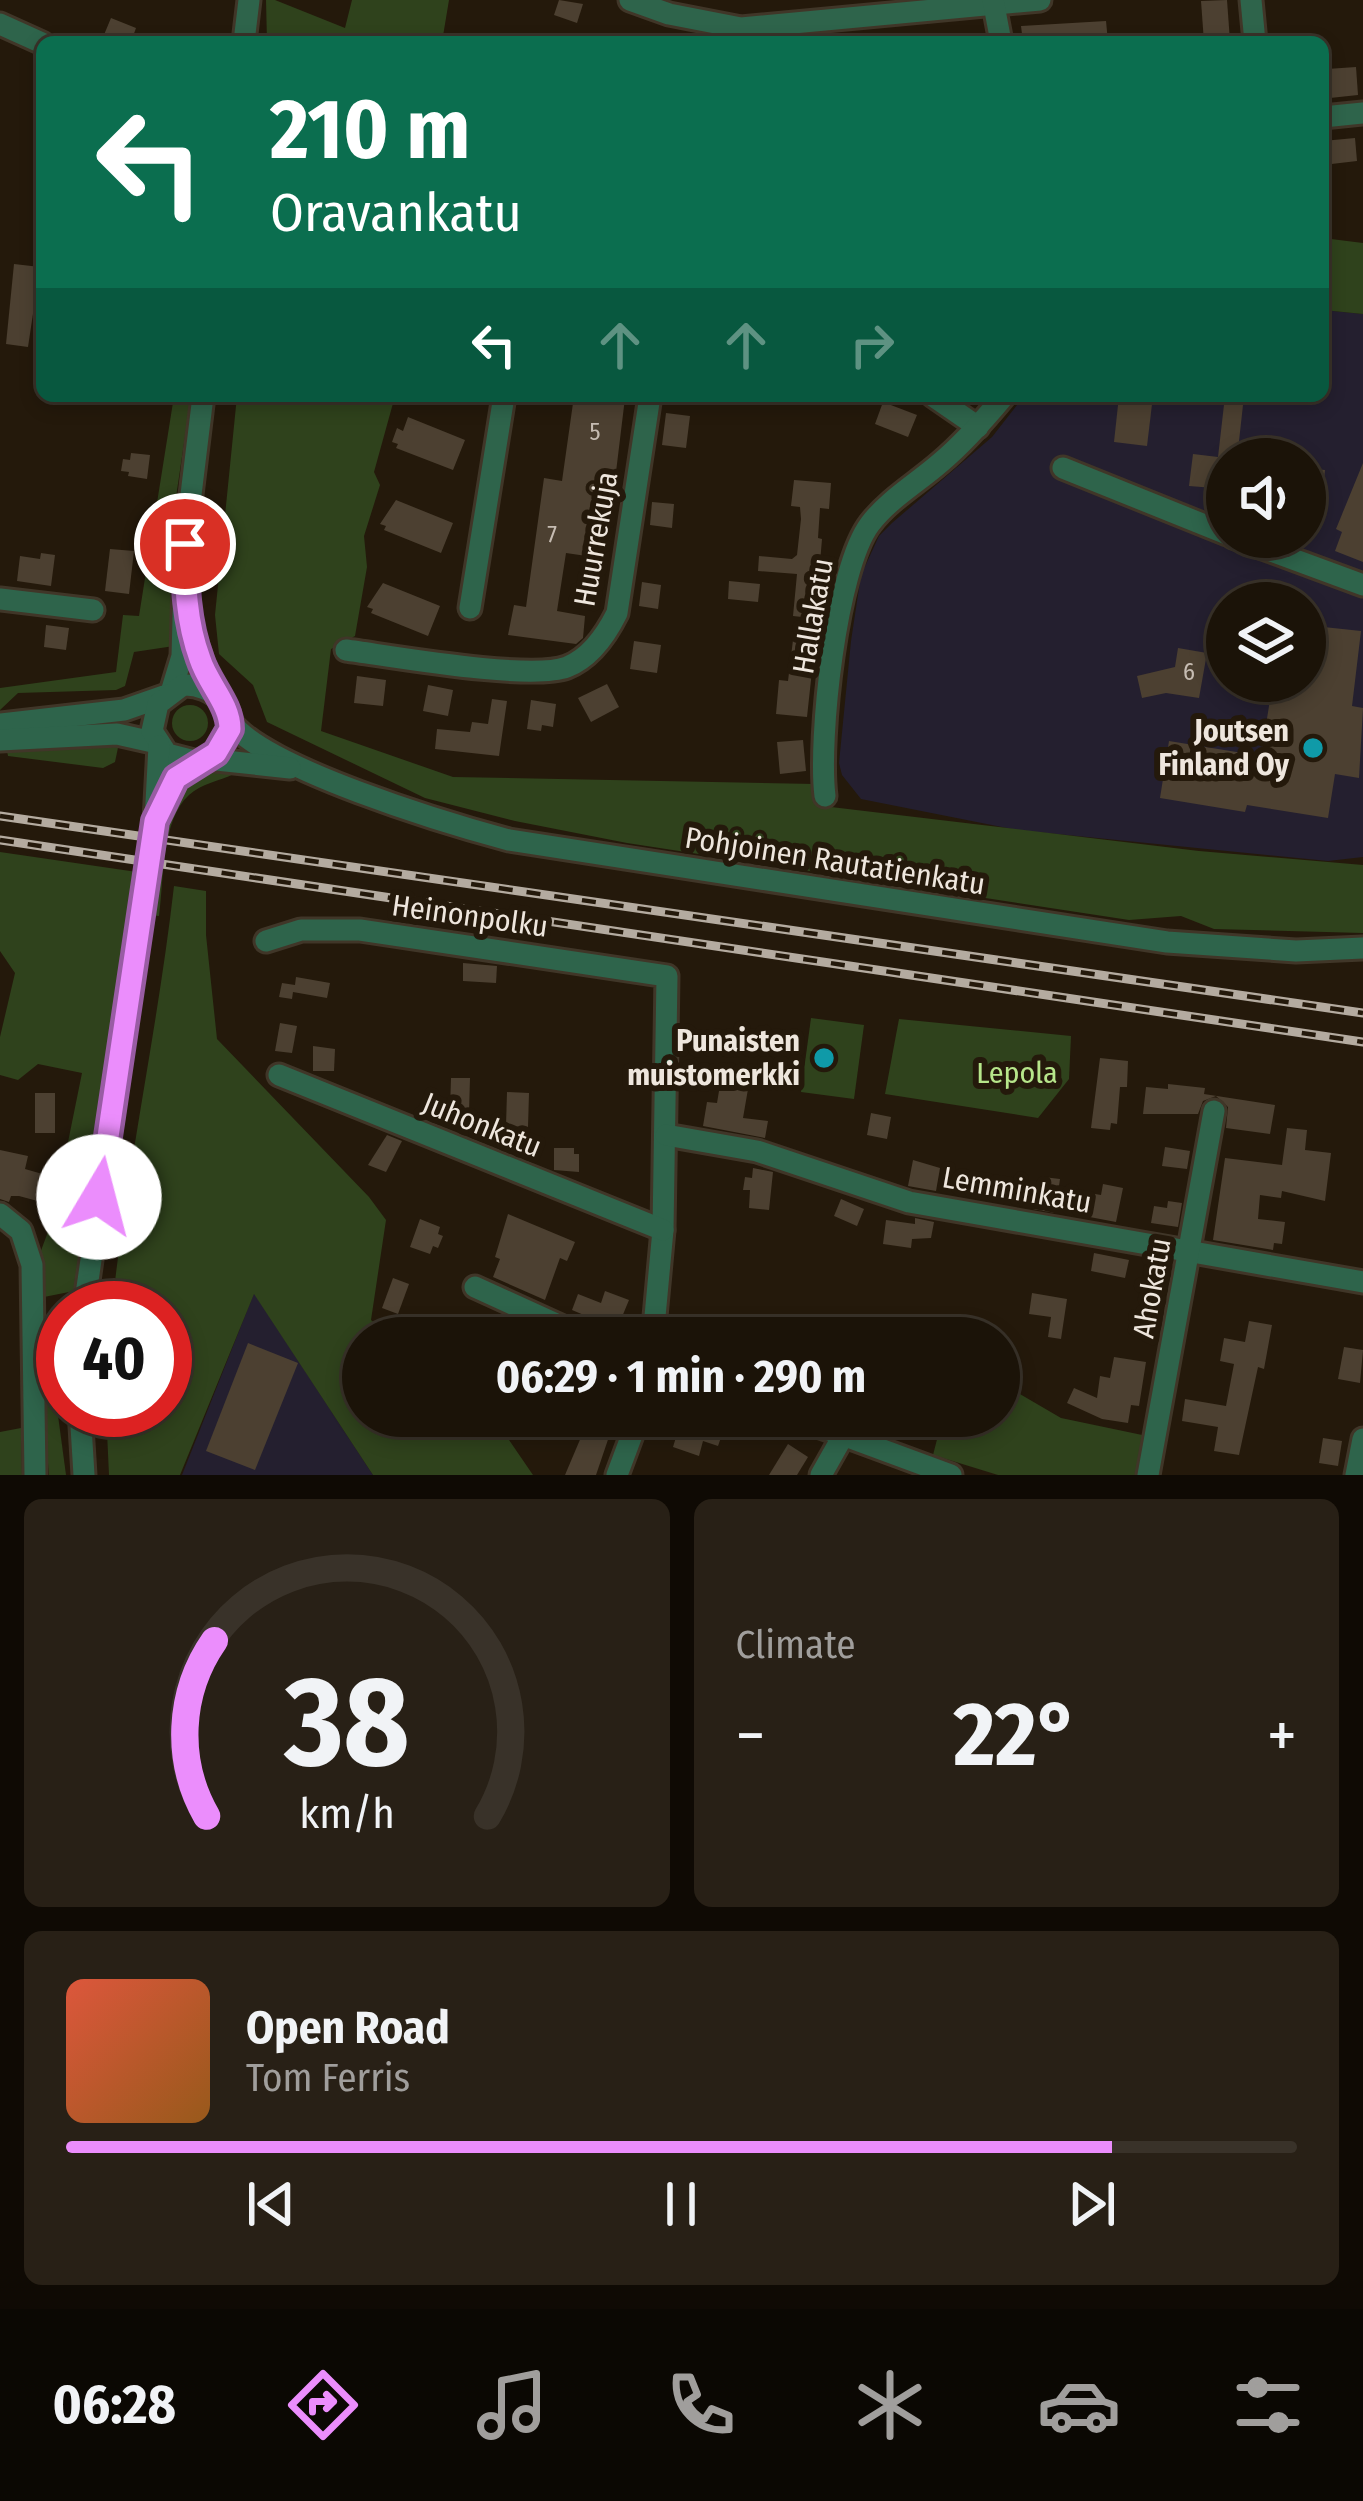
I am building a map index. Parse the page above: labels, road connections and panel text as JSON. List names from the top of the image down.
{
  "streets": {
    "street": [
      "Huurrekuja",
      "Hallakatu",
      "Pohjoinen Rautatienkatu",
      "Heinonpolku",
      "Juhonkatu",
      "Lemminkatu",
      "Ahokatu"
    ]
  },
  "crossings": [
    ["Heinonpolku", "Lemminkatu"],
    ["Lemminkatu", "Ahokatu"]
  ],
  "parks": ["Lepola"],
  "places": ["Joutsen Finland Oy", "Punaisten muistomerkki"],
  "house_numbers": ["5", "7", "6"],
  "page": {
    "turn": ["210 m", "Oravankatu"],
    "limit": "40",
    "trip": "06:29 · 1 min · 290 m",
    "tile": "Climate",
    "heat": ["−", "22°", "+"],
    "song": ["Open Road", "Tom Ferris"],
    "tabs": "06:28",
    "gauge": ["38", "km/h"]
  }
}
